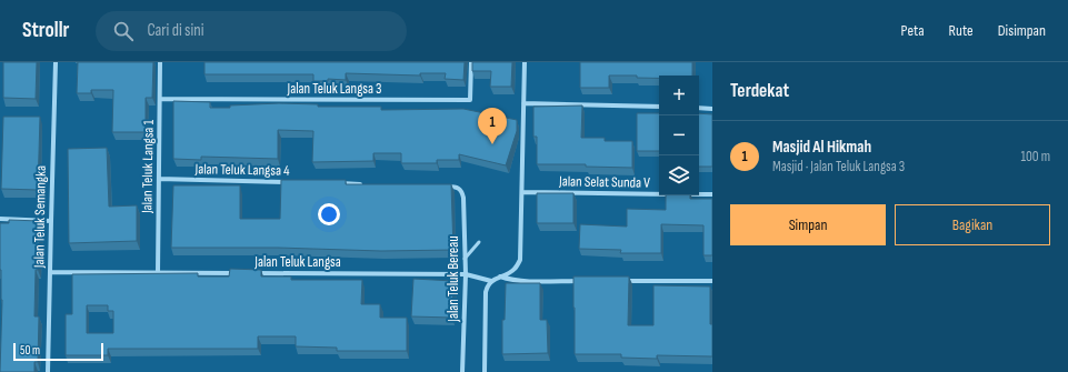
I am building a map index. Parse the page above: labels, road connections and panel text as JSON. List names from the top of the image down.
{
  "streets": {
    "street": [
      "Jalan Teluk Langsa 3",
      "Jalan Teluk Langsa 1",
      "Jalan Teluk Langsa 4",
      "Jalan Selat Sunda V",
      "Jalan Teluk Semangka",
      "Jalan Teluk Langsa",
      "Jalan Teluk Bereau"
    ]
  },
  "crossings": [
    ["Jalan Teluk Langsa 3", "Jalan Teluk Langsa 1"],
    ["Jalan Teluk Langsa 1", "Jalan Teluk Langsa 4"],
    ["Jalan Teluk Langsa 1", "Jalan Teluk Langsa"],
    ["Jalan Teluk Semangka", "Jalan Teluk Langsa"],
    ["Jalan Teluk Langsa", "Jalan Teluk Bereau"]
  ],
  "scale_bar": "50 m",
  "page": {
    "header": "Strollr",
    "search": "Cari di sini",
    "nav": ["Peta", "Rute", "Disimpan"],
    "heading": "Terdekat",
    "map_buttons": ["+", "−"],
    "pins": "1",
    "list": [
      {
        "mark": "1",
        "name": "Masjid Al Hikmah",
        "note": "Masjid · Jalan Teluk Langsa 3",
        "value": "100 m"
      }
    ],
    "buttons": ["Simpan", "Bagikan"],
    "scale": "50 m"
  }
}
